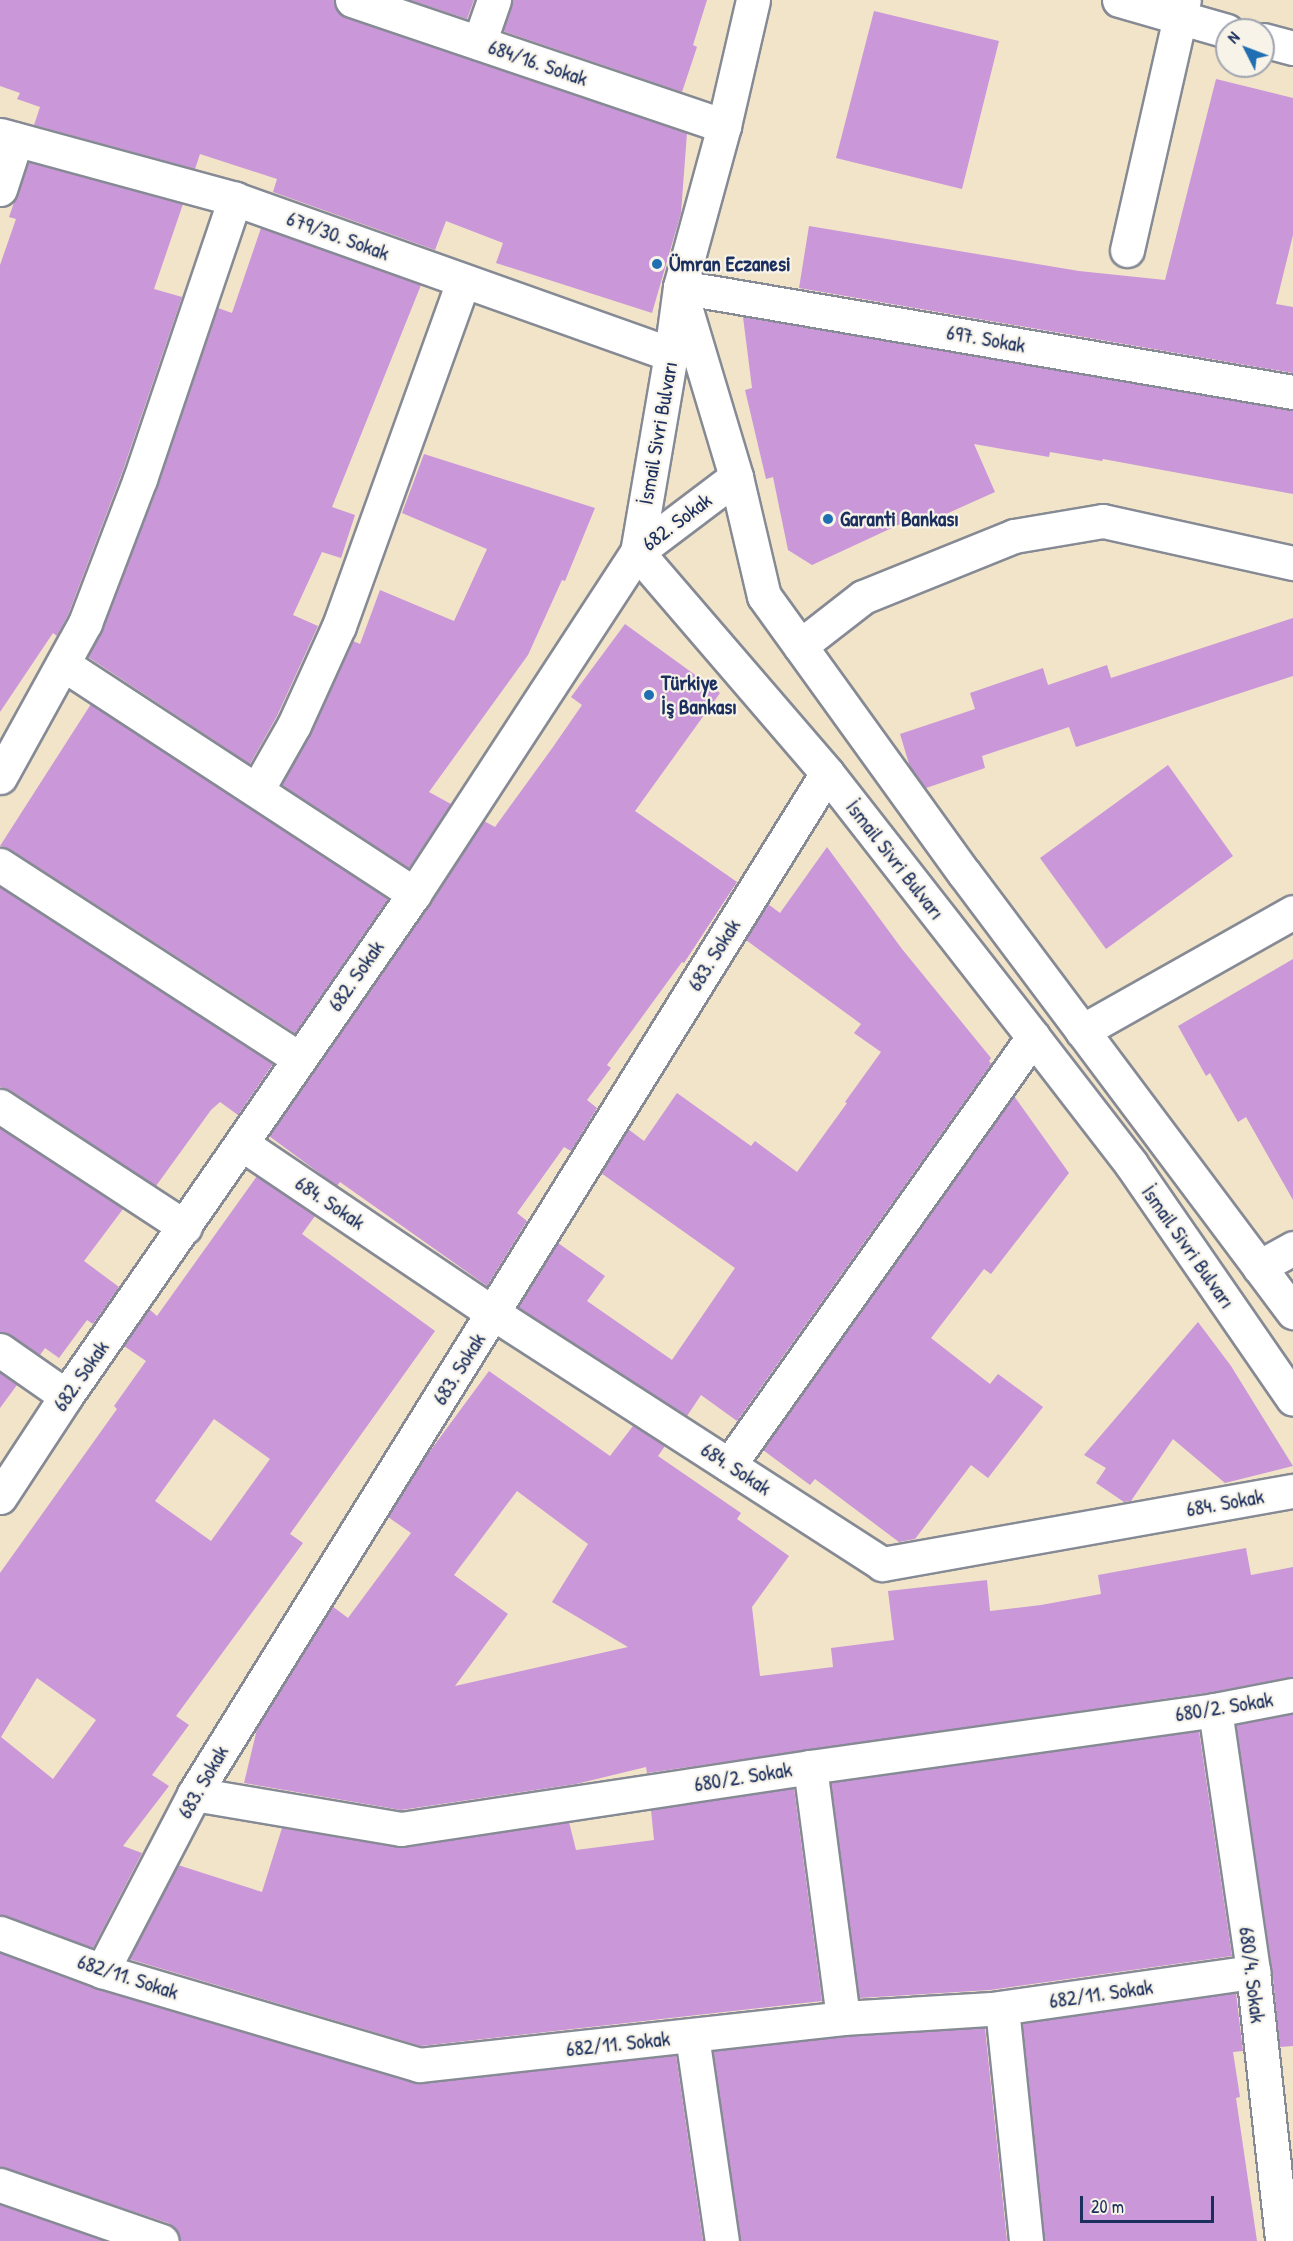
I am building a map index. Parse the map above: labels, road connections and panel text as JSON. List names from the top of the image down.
{
  "streets": {
    "street": [
      "684/16. Sokak",
      "679/30. Sokak",
      "697. Sokak",
      "İsmail Sivri Bulvarı",
      "682. Sokak",
      "683. Sokak",
      "684. Sokak",
      "680/2. Sokak",
      "680/4. Sokak",
      "682/11. Sokak"
    ]
  },
  "crossings": [
    ["684/16. Sokak", "İsmail Sivri Bulvarı"],
    ["679/30. Sokak", "İsmail Sivri Bulvarı"],
    ["697. Sokak", "İsmail Sivri Bulvarı"],
    ["İsmail Sivri Bulvarı", "682. Sokak"],
    ["İsmail Sivri Bulvarı", "683. Sokak"],
    ["682. Sokak", "684. Sokak"],
    ["683. Sokak", "684. Sokak"],
    ["683. Sokak", "680/2. Sokak"],
    ["683. Sokak", "682/11. Sokak"],
    ["680/2. Sokak", "680/4. Sokak"],
    ["680/4. Sokak", "682/11. Sokak"]
  ],
  "places": ["Ümran Eczanesi", "Garanti Bankası", "Türkiye İş Bankası"],
  "scale_bar": "20 m",
  "north": "top left"
}
